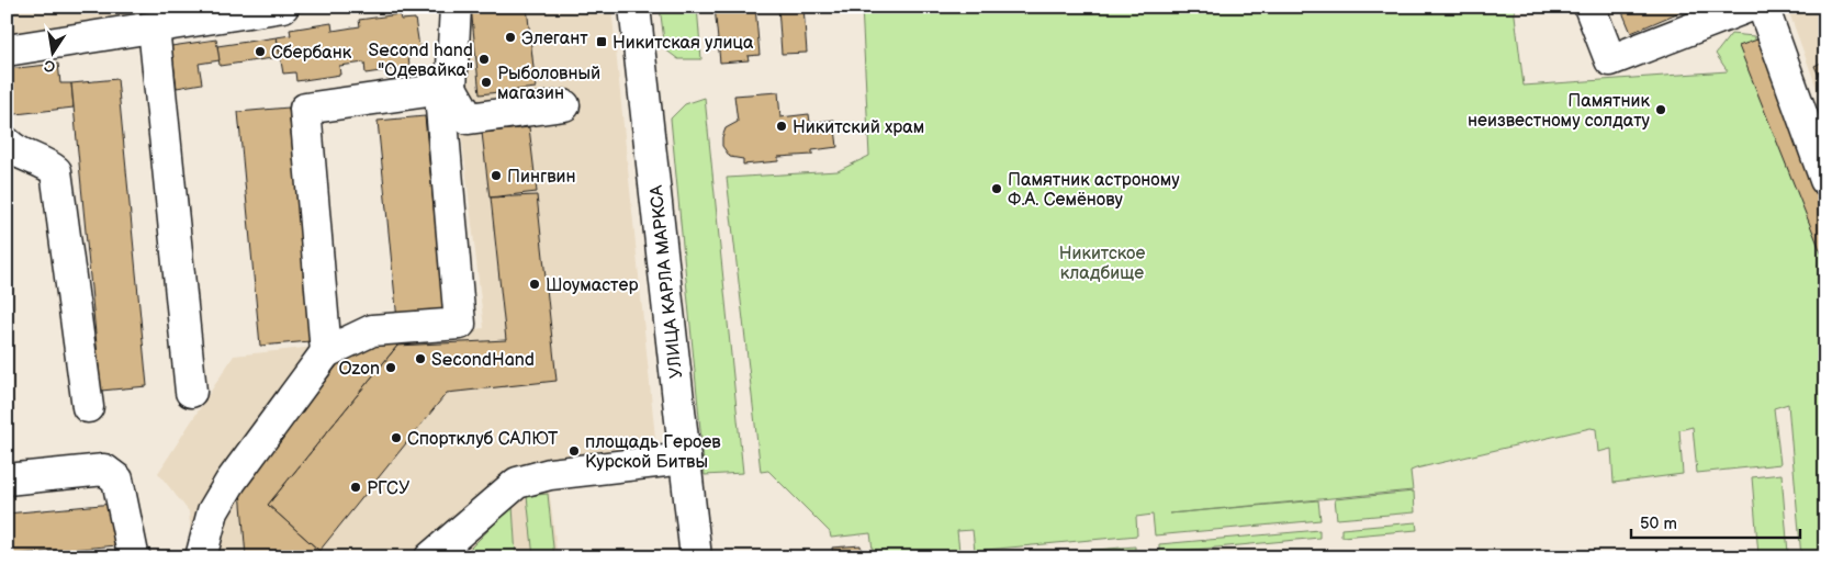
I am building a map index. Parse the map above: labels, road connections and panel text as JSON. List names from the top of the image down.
{
  "streets": {
    "main road": ["УЛИЦА КАРЛА МАРКСА"]
  },
  "parks": ["Никитское кладбище"],
  "places": {
    "other": [
      "Элегант",
      "Сбербанк",
      "Second hand \"Одевайка\"",
      "Рыболовный магазин",
      "Памятник неизвестному солдату",
      "Никитский храм",
      "Пингвин",
      "Памятник астроному Ф.А. Семёнову",
      "Шоумастер",
      "SecondHand",
      "Ozon",
      "Спортклуб САЛЮТ",
      "площадь Героев Курской Битвы",
      "РГСУ"
    ],
    "transit": ["Никитская улица"]
  },
  "scale_bar": "50 m",
  "north": "bottom"
}
